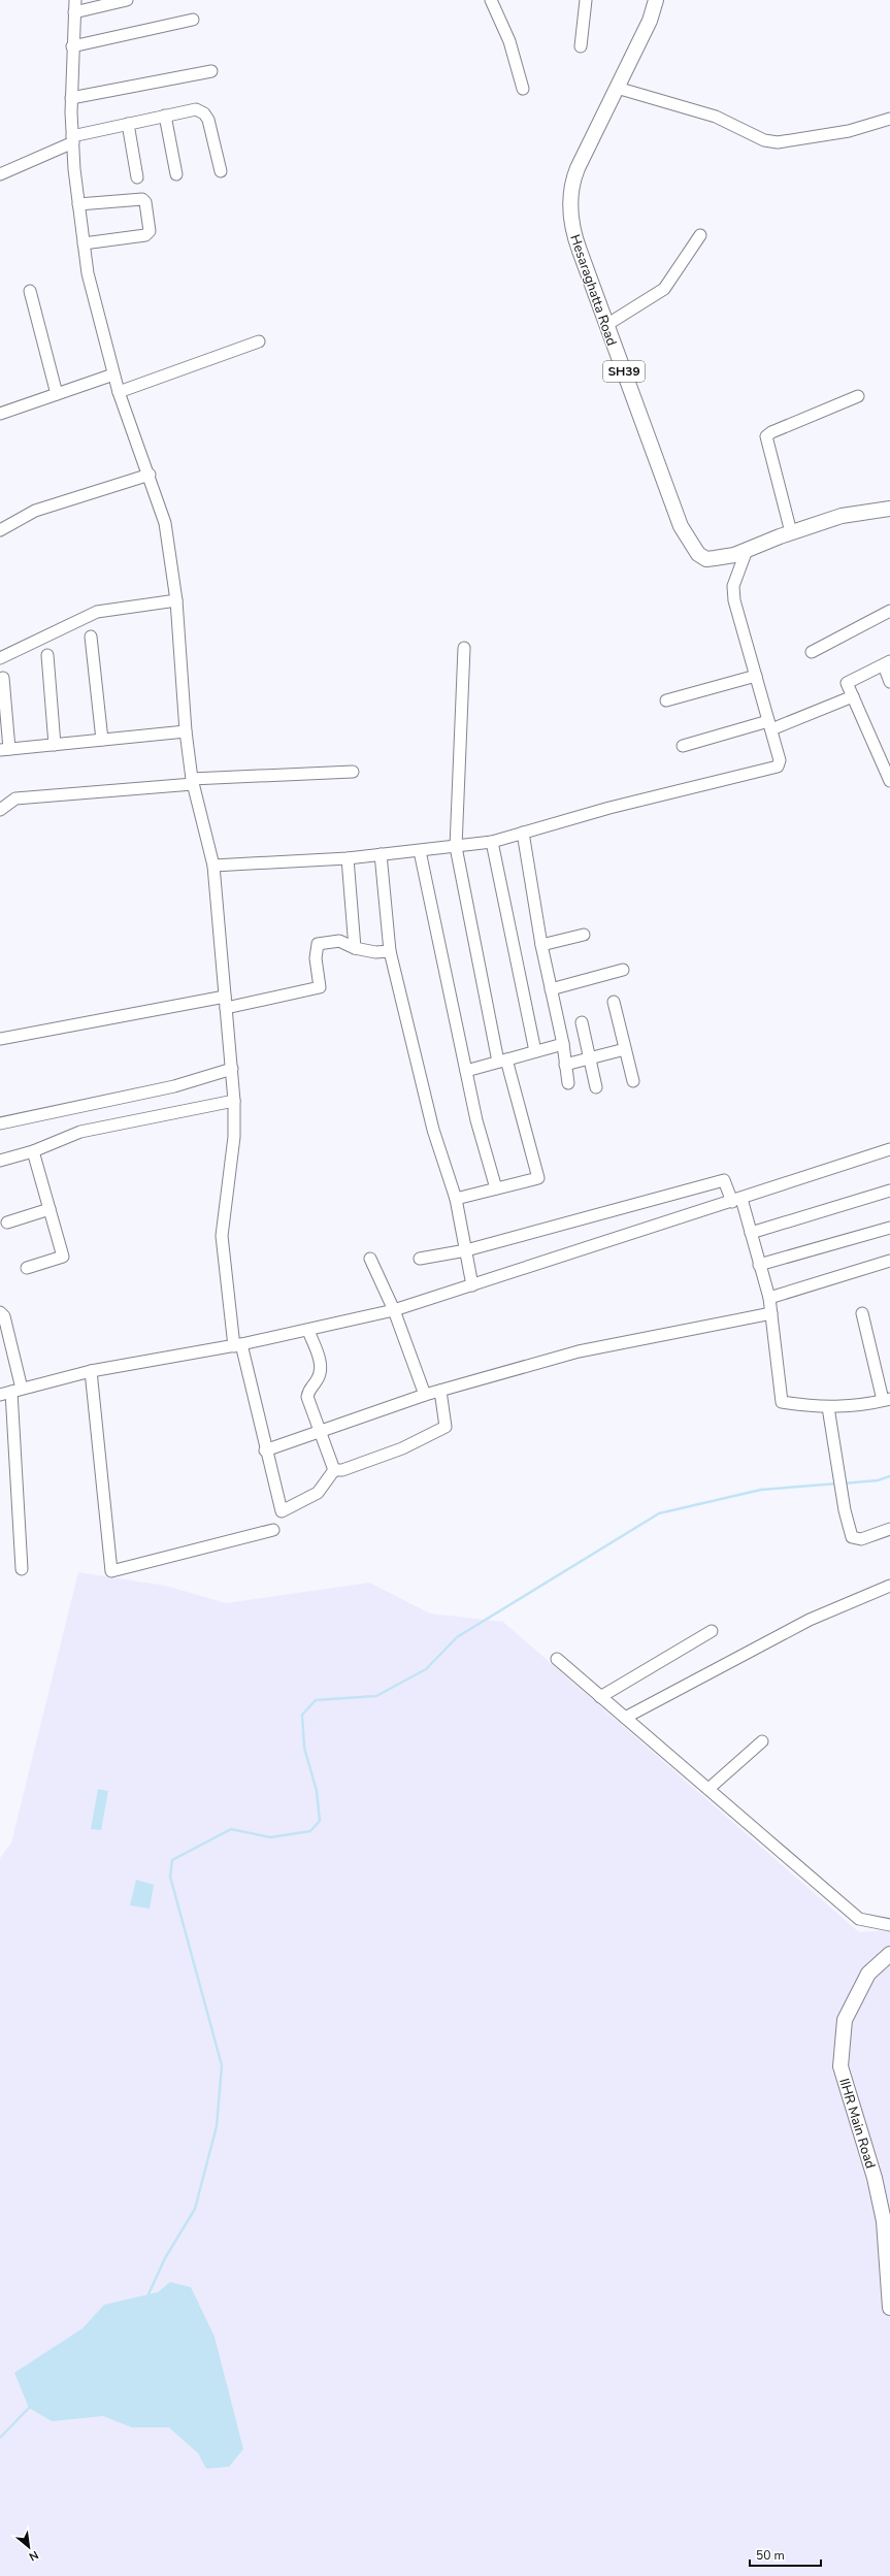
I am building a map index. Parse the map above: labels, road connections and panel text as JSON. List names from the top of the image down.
{
  "streets": {
    "main road": ["Hesaraghatta Road", "SH39", "IIHR Main Road"]
  },
  "scale_bar": "50 m",
  "north": "bottom right"
}
